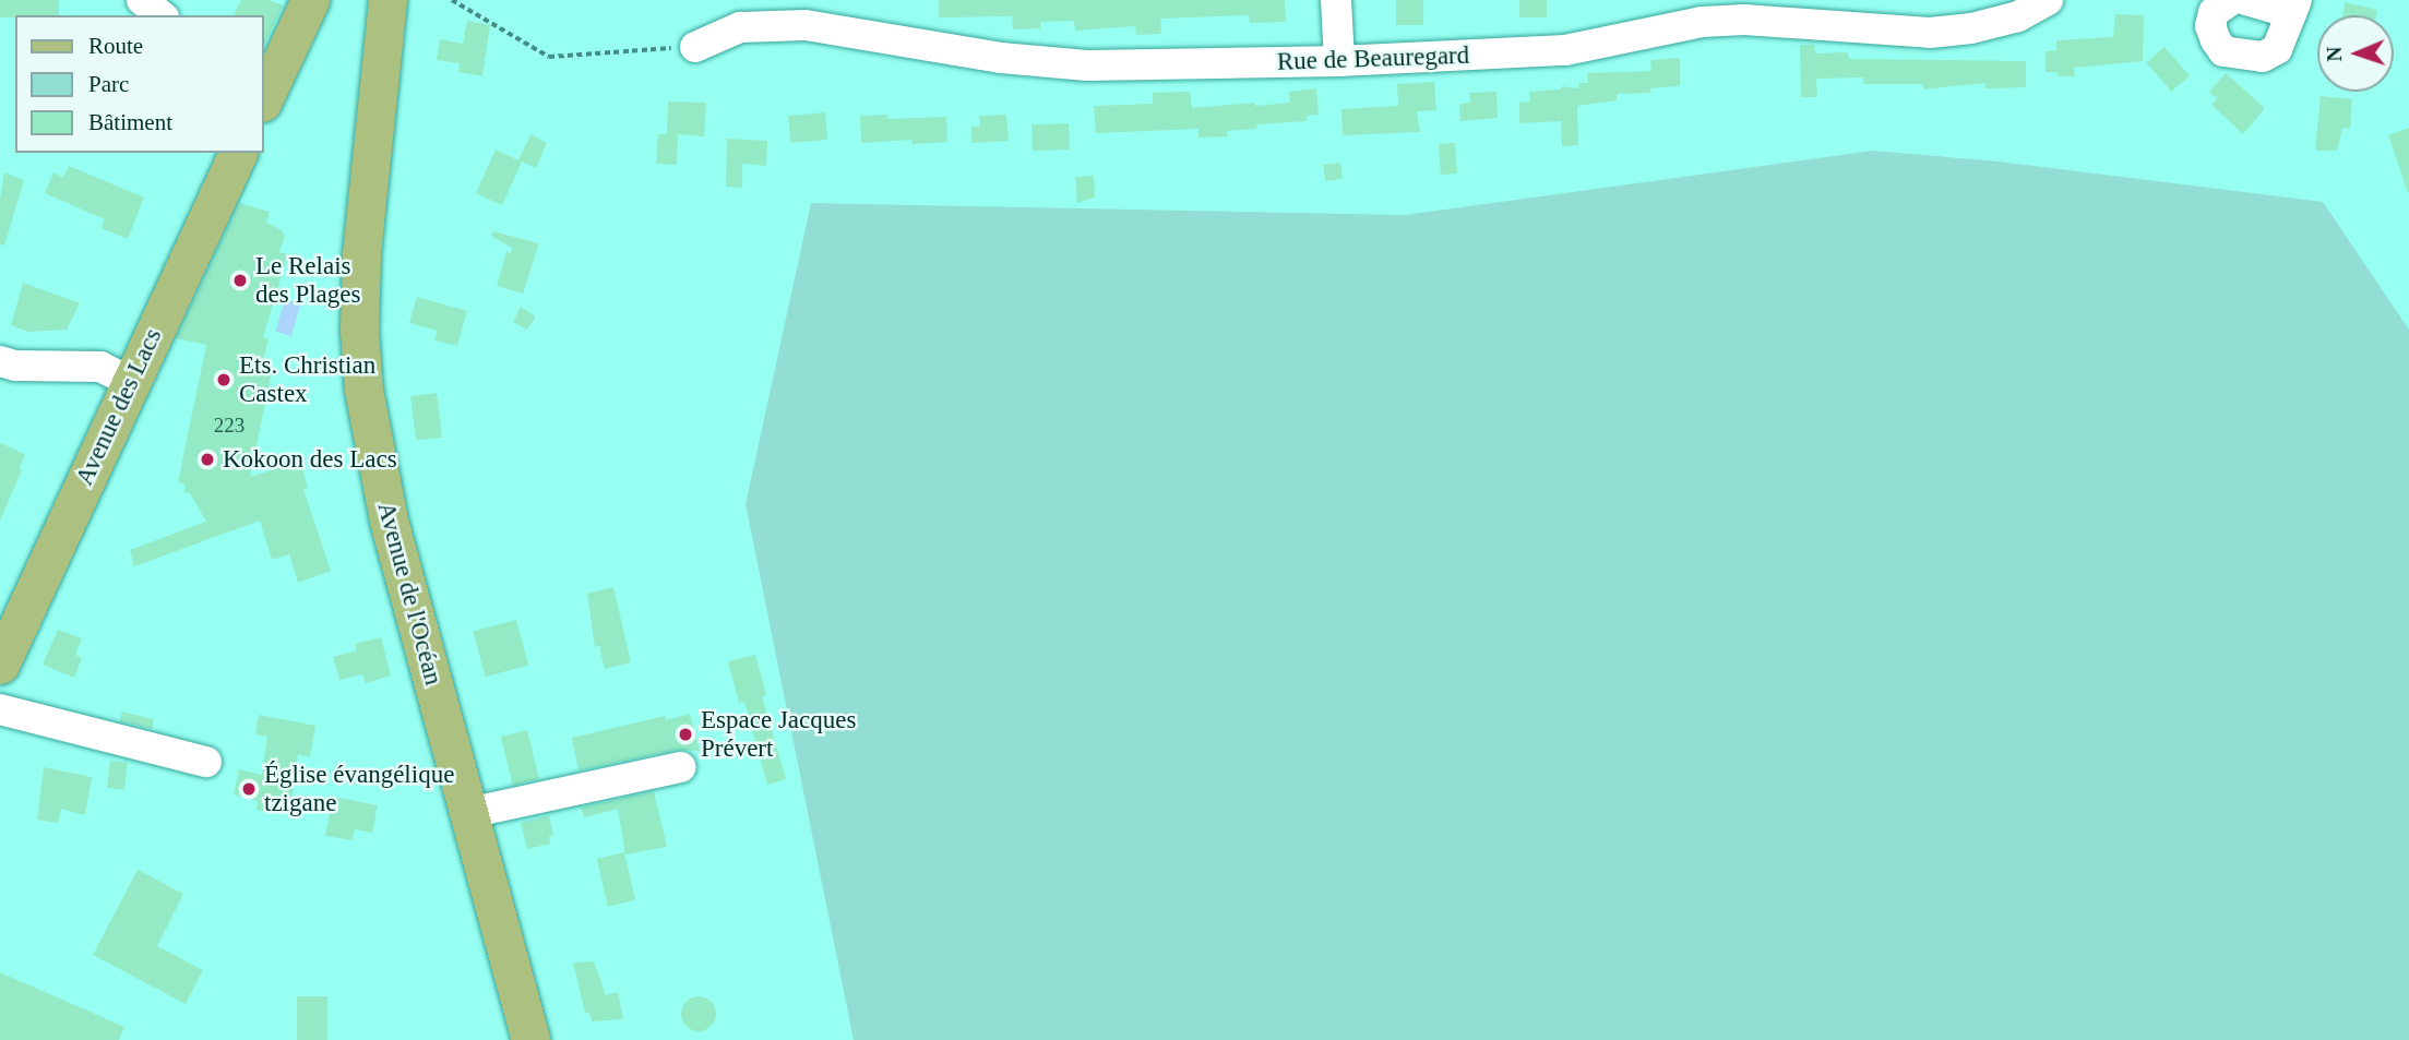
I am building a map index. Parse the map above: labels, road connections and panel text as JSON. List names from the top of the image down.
{
  "streets": {
    "main road": ["Avenue des Lacs", "Avenue de l'Océan"],
    "street": ["Rue de Beauregard"]
  },
  "places": [
    "Le Relais des Plages",
    "Ets. Christian Castex",
    "Kokoon des Lacs",
    "Espace Jacques Prévert",
    "Église évangélique tzigane"
  ],
  "house_numbers": ["223"],
  "legend": ["Route", "Parc", "Bâtiment"],
  "north": "left"
}
